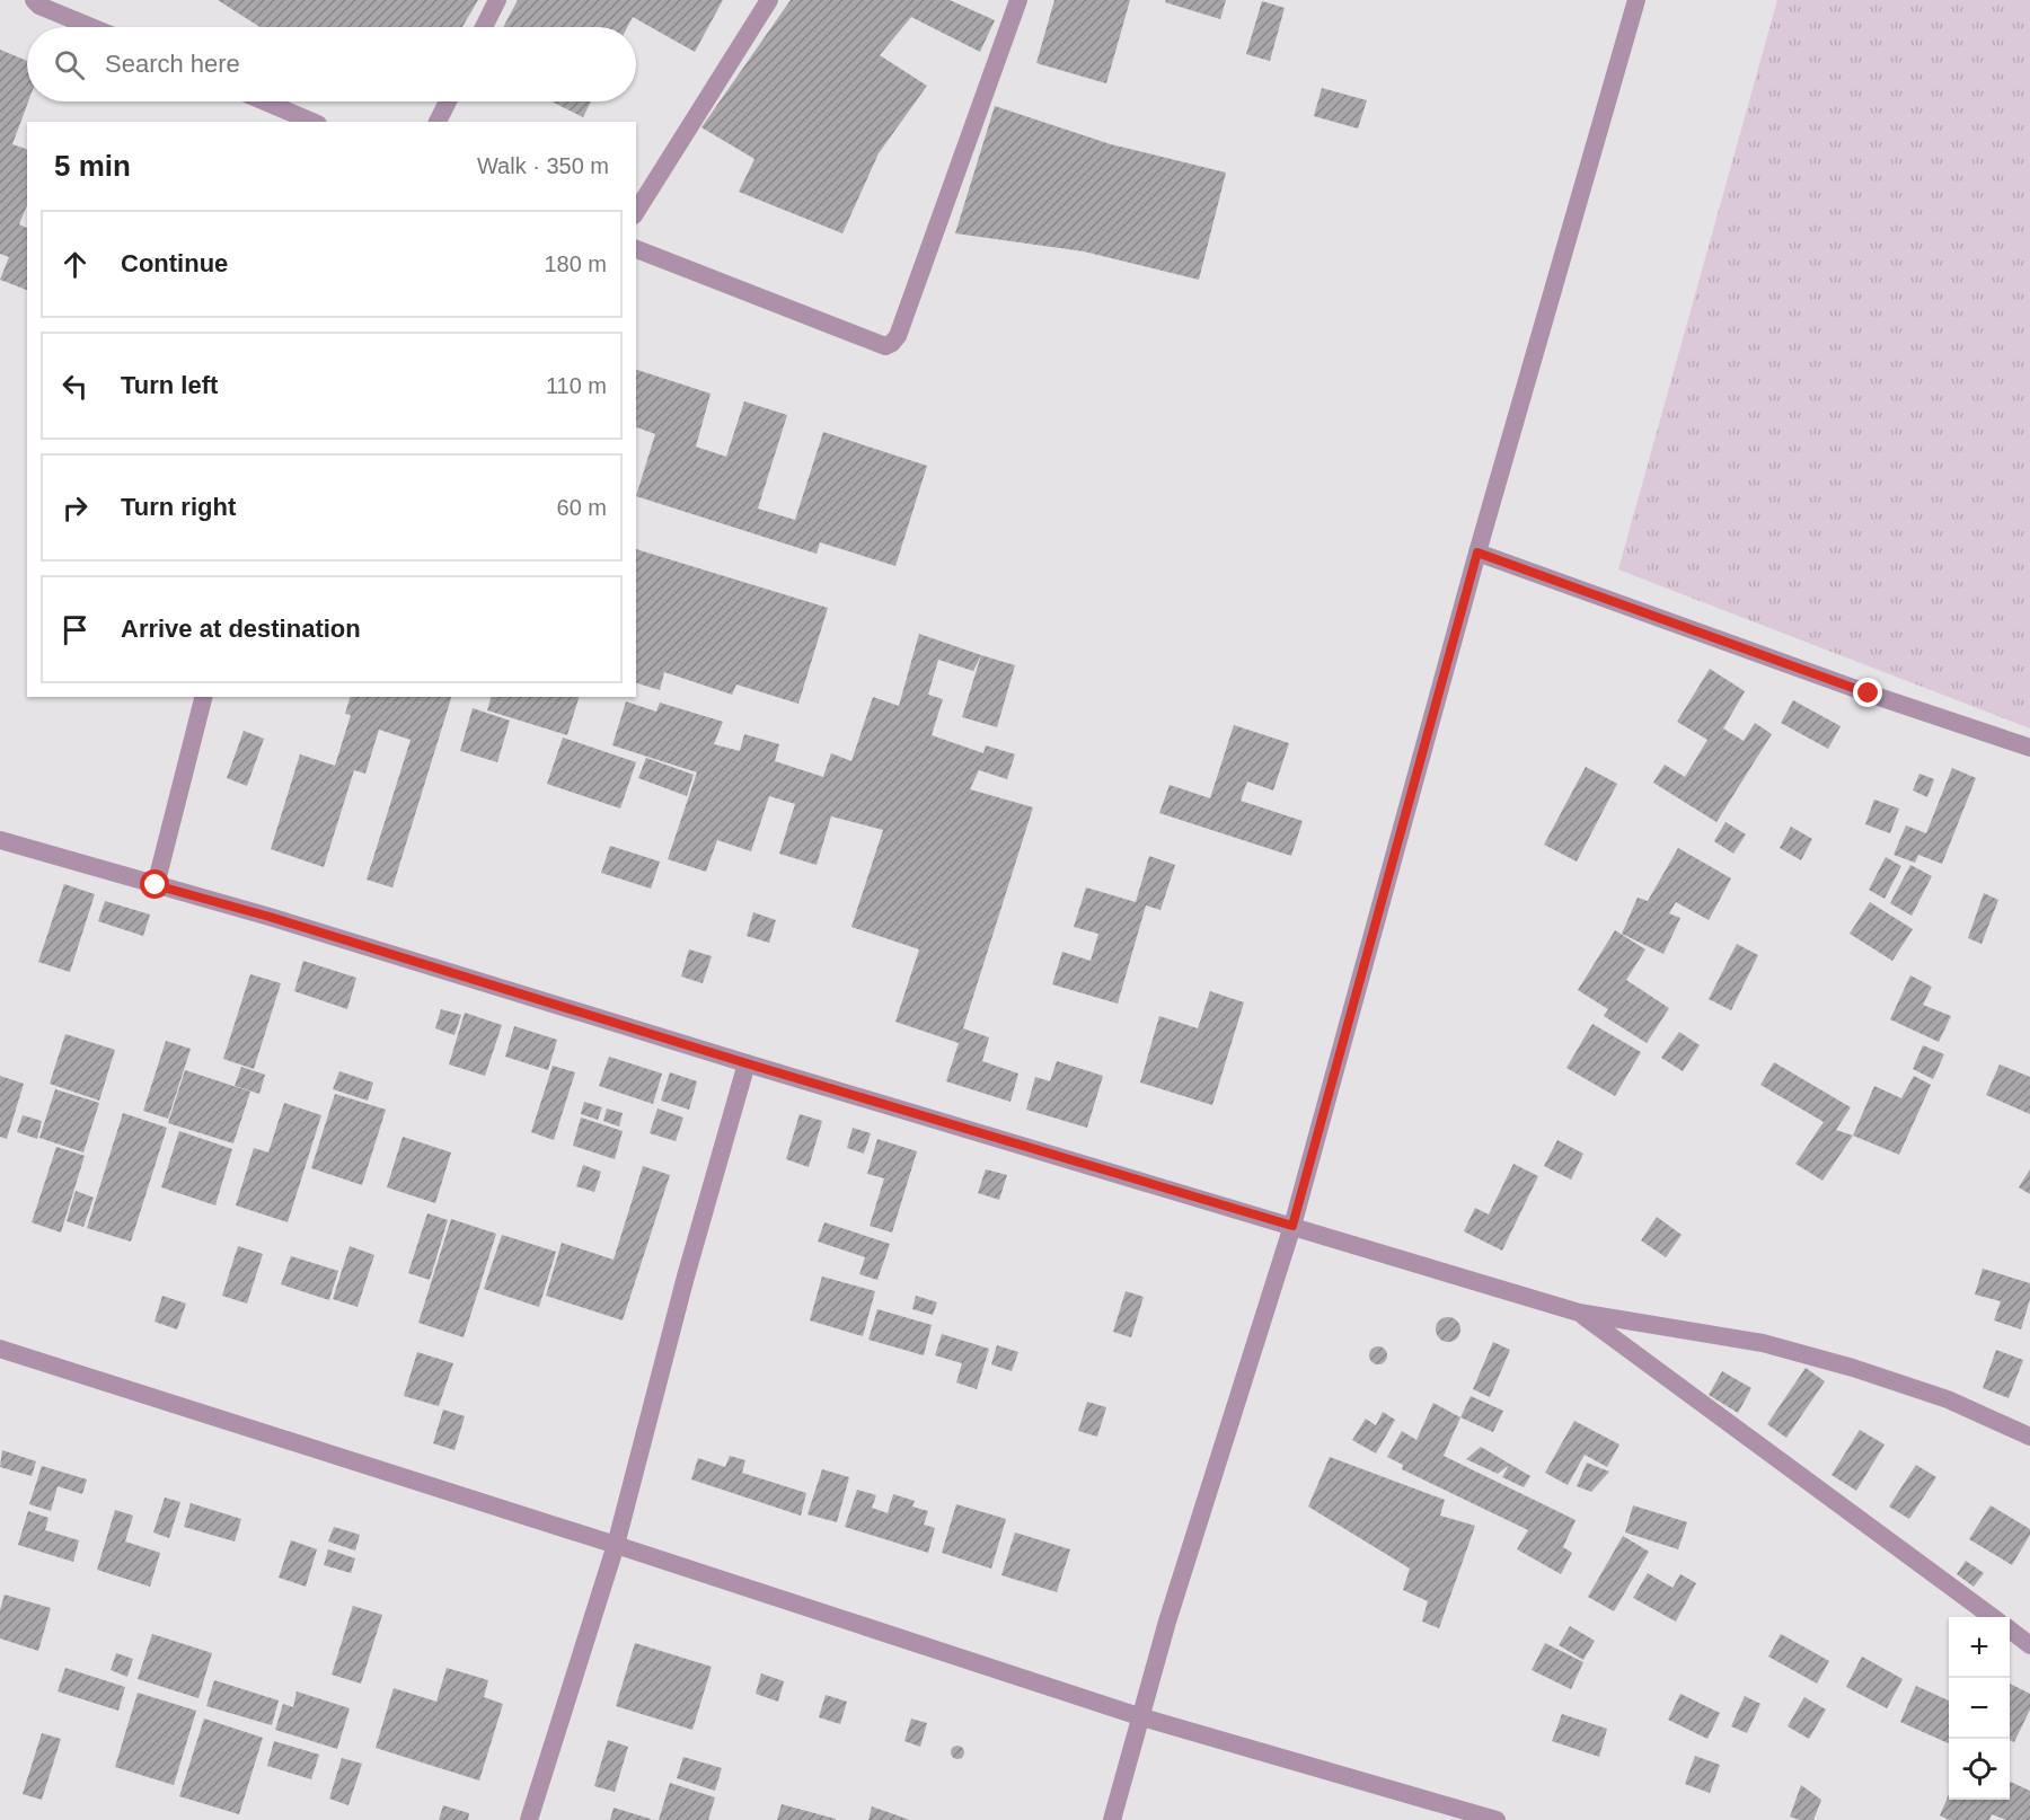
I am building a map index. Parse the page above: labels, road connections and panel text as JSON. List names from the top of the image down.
{
  "page": {
    "search": "Search here",
    "heading": ["5 min", "Walk · 350 m"],
    "list": [
      ["Continue", "180 m"],
      ["Turn left", "110 m"],
      ["Turn right", "60 m"],
      "Arrive at destination"
    ],
    "map_buttons": ["+", "−"]
  }
}
